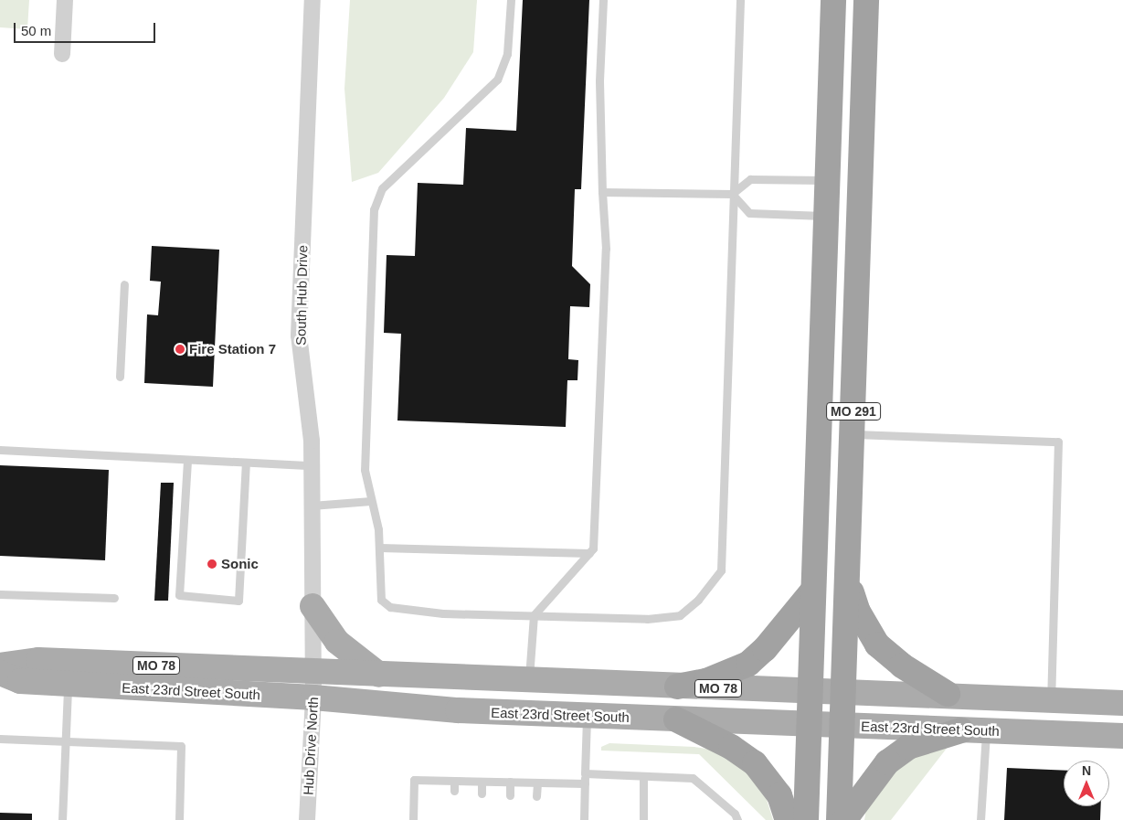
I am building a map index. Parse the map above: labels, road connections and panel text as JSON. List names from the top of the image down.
{
  "streets": {
    "highway": ["MO 291"],
    "main road": ["MO 78", "East 23rd Street South"],
    "street": ["South Hub Drive", "Hub Drive North"]
  },
  "crossings": [
    ["South Hub Drive", "East 23rd Street South"],
    ["South Hub Drive", "Hub Drive North"],
    ["MO 291", "East 23rd Street South"],
    ["East 23rd Street South", "Hub Drive North"]
  ],
  "places": ["Fire Station 7", "Sonic"],
  "scale_bar": "50 m",
  "north": "top"
}
